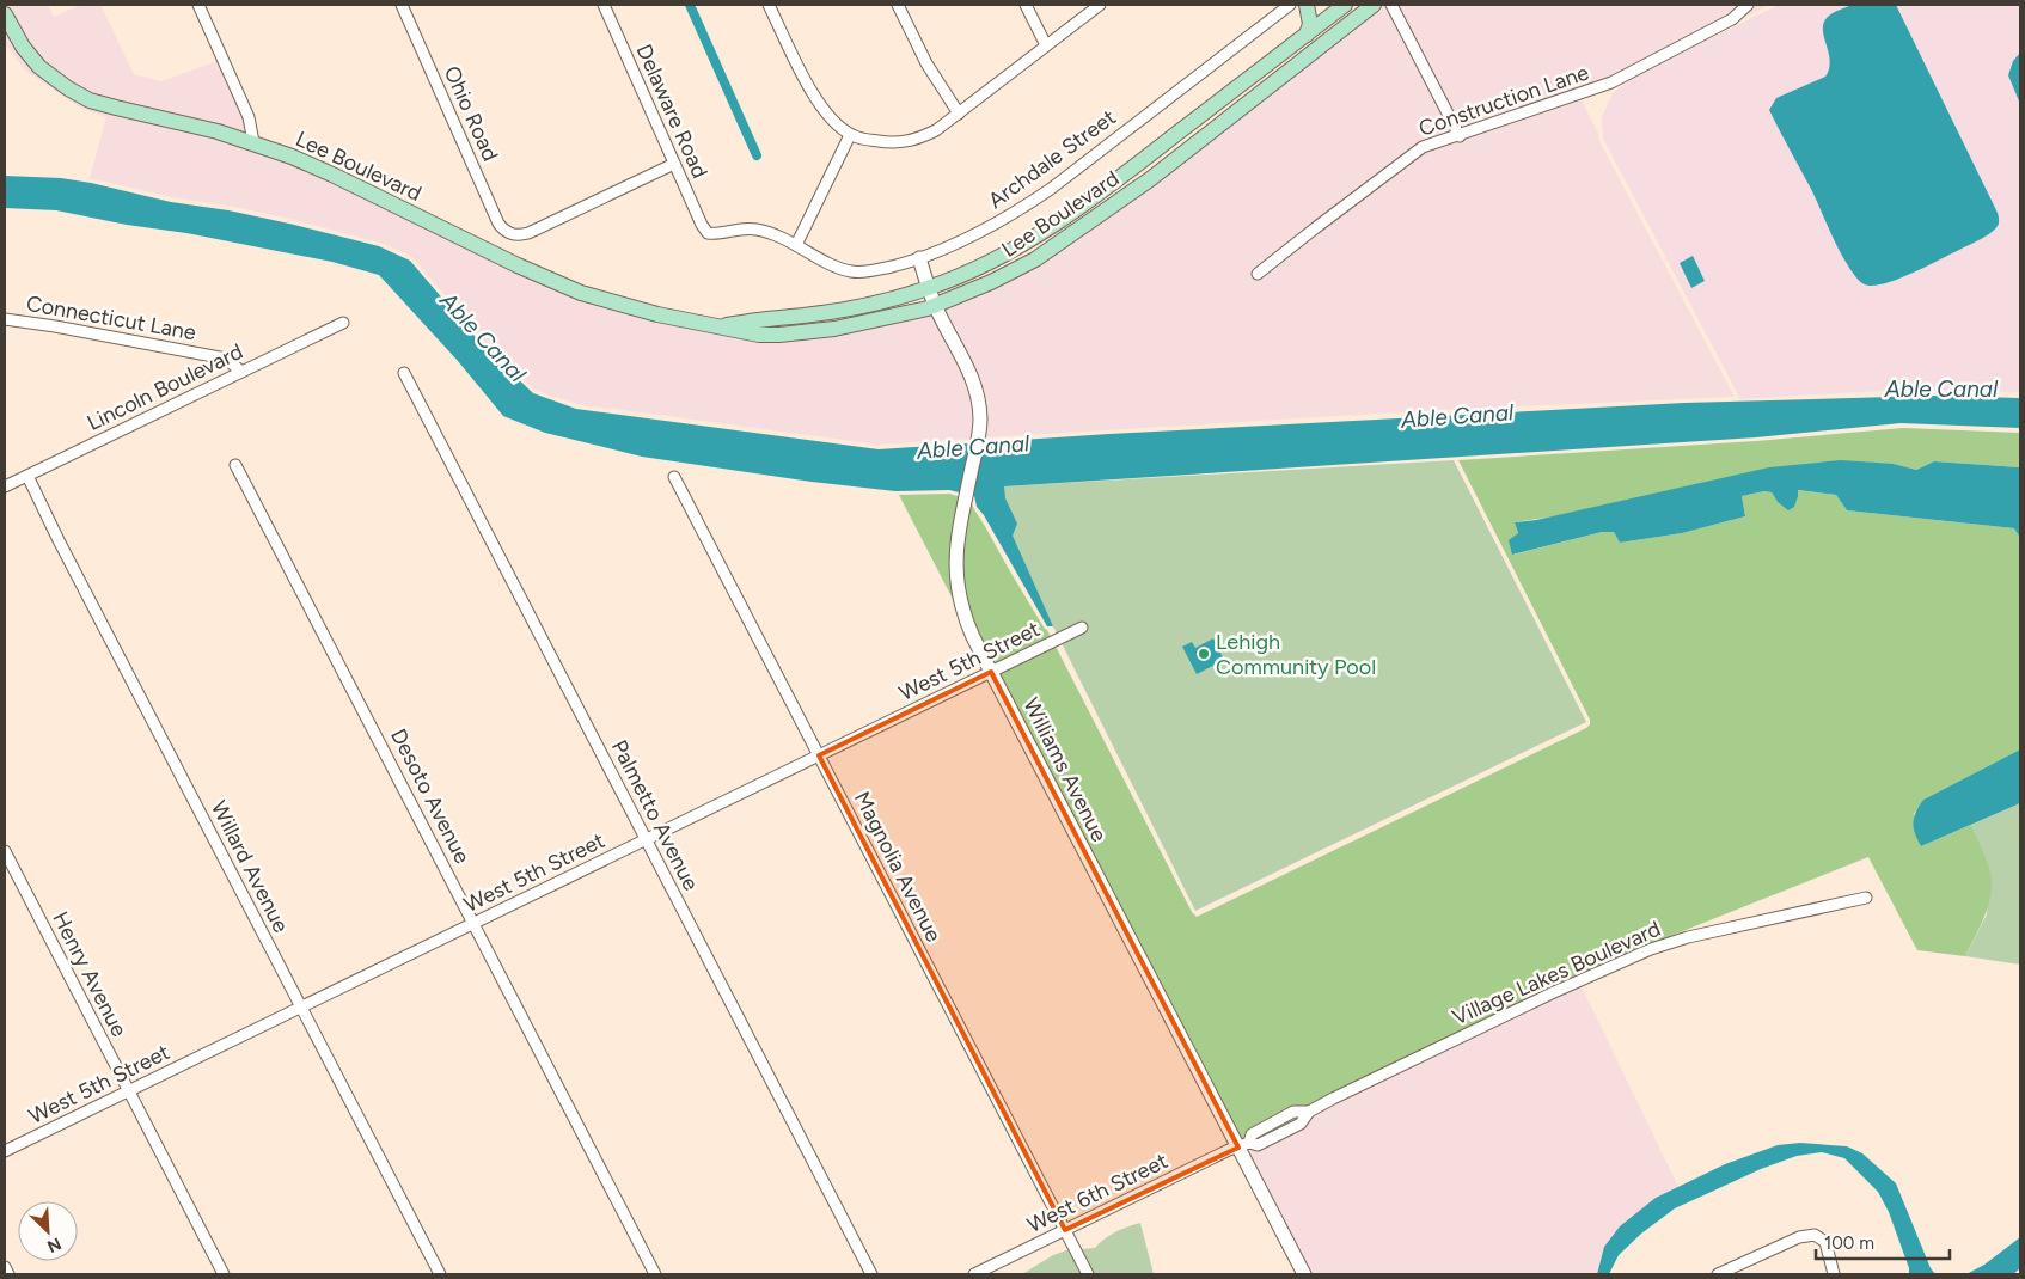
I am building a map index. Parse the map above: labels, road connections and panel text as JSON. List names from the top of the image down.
{
  "streets": {
    "main road": ["Lee Boulevard"],
    "street": [
      "Construction Lane",
      "Delaware Road",
      "Ohio Road",
      "Archdale Street",
      "Connecticut Lane",
      "Lincoln Boulevard",
      "West 5th Street",
      "Williams Avenue",
      "Desoto Avenue",
      "Palmetto Avenue",
      "Willard Avenue",
      "Magnolia Avenue",
      "Village Lakes Boulevard",
      "Henry Avenue",
      "West 6th Street"
    ]
  },
  "crossings": [
    ["Delaware Road", "Ohio Road"],
    ["Delaware Road", "Archdale Street"],
    ["Archdale Street", "Williams Avenue"],
    ["Lee Boulevard", "Williams Avenue"],
    ["Connecticut Lane", "Lincoln Boulevard"],
    ["Lincoln Boulevard", "Willard Avenue"],
    ["West 5th Street", "Williams Avenue"],
    ["West 5th Street", "Desoto Avenue"],
    ["West 5th Street", "Palmetto Avenue"],
    ["West 5th Street", "Willard Avenue"],
    ["West 5th Street", "Magnolia Avenue"],
    ["West 5th Street", "Henry Avenue"],
    ["Williams Avenue", "Village Lakes Boulevard"],
    ["Williams Avenue", "West 6th Street"],
    ["Magnolia Avenue", "West 6th Street"],
    ["Village Lakes Boulevard", "West 6th Street"]
  ],
  "water": ["Able Canal"],
  "places": ["Lehigh Community Pool"],
  "scale_bar": "100 m",
  "north": "bottom right"
}
